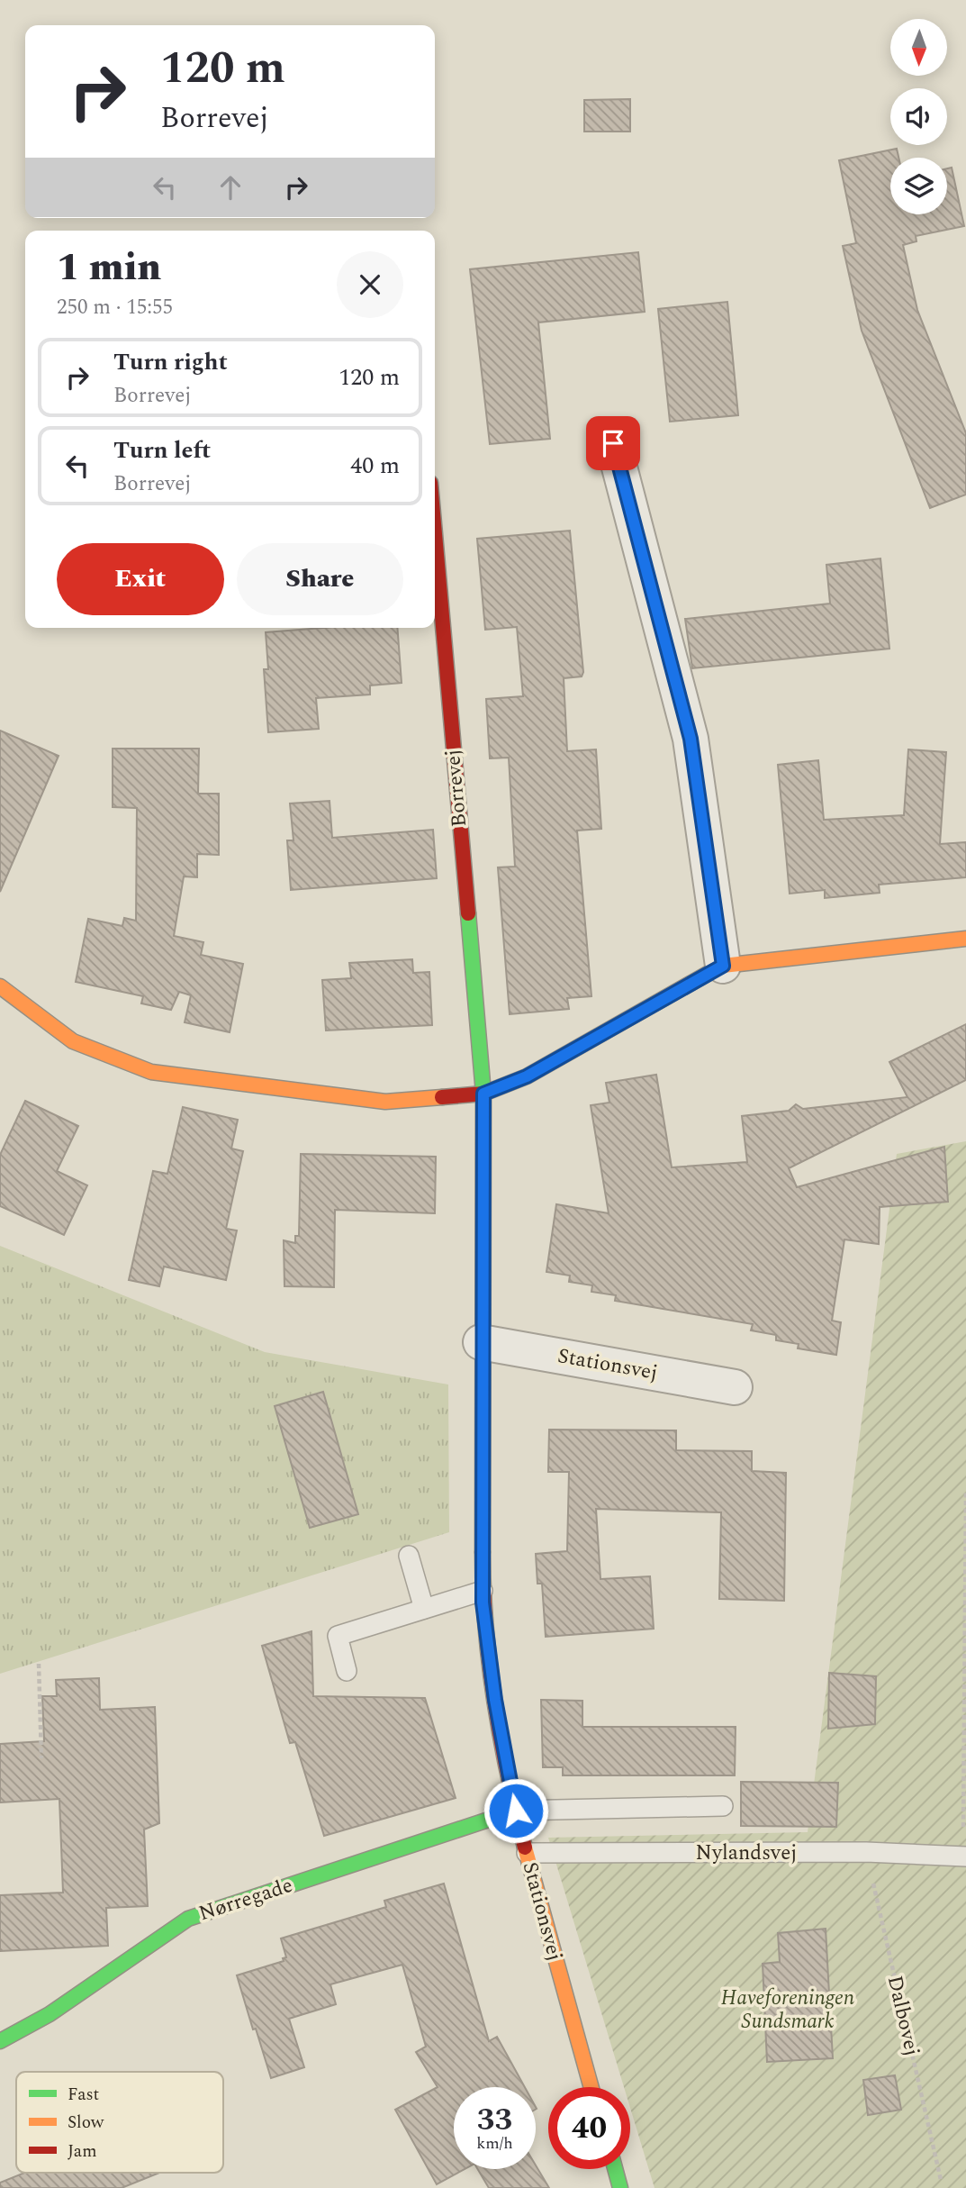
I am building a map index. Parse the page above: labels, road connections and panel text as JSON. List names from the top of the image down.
{
  "streets": {
    "street": ["Borrevej", "Stationsvej", "Nørregade"],
    "lane": ["Nylandsvej"],
    "path": ["Dalbovej"]
  },
  "crossings": [
    ["Borrevej", "Stationsvej"],
    ["Stationsvej", "Nylandsvej"],
    ["Stationsvej", "Nørregade"],
    ["Nylandsvej", "Dalbovej"]
  ],
  "parks": ["Haveforeningen Sundsmark"],
  "legend": ["Fast", "Slow", "Jam"],
  "north": "bottom",
  "page": {
    "turn": ["120 m", "Borrevej"],
    "heading": ["1 min", "250 m · 15:55"],
    "list": [
      {
        "name": "Turn right",
        "note": "Borrevej",
        "value": "120 m"
      },
      {
        "name": "Turn left",
        "note": "Borrevej",
        "value": "40 m"
      }
    ],
    "buttons": ["Exit", "Share"],
    "speed": "33 km/h",
    "limit": "40"
  }
}
